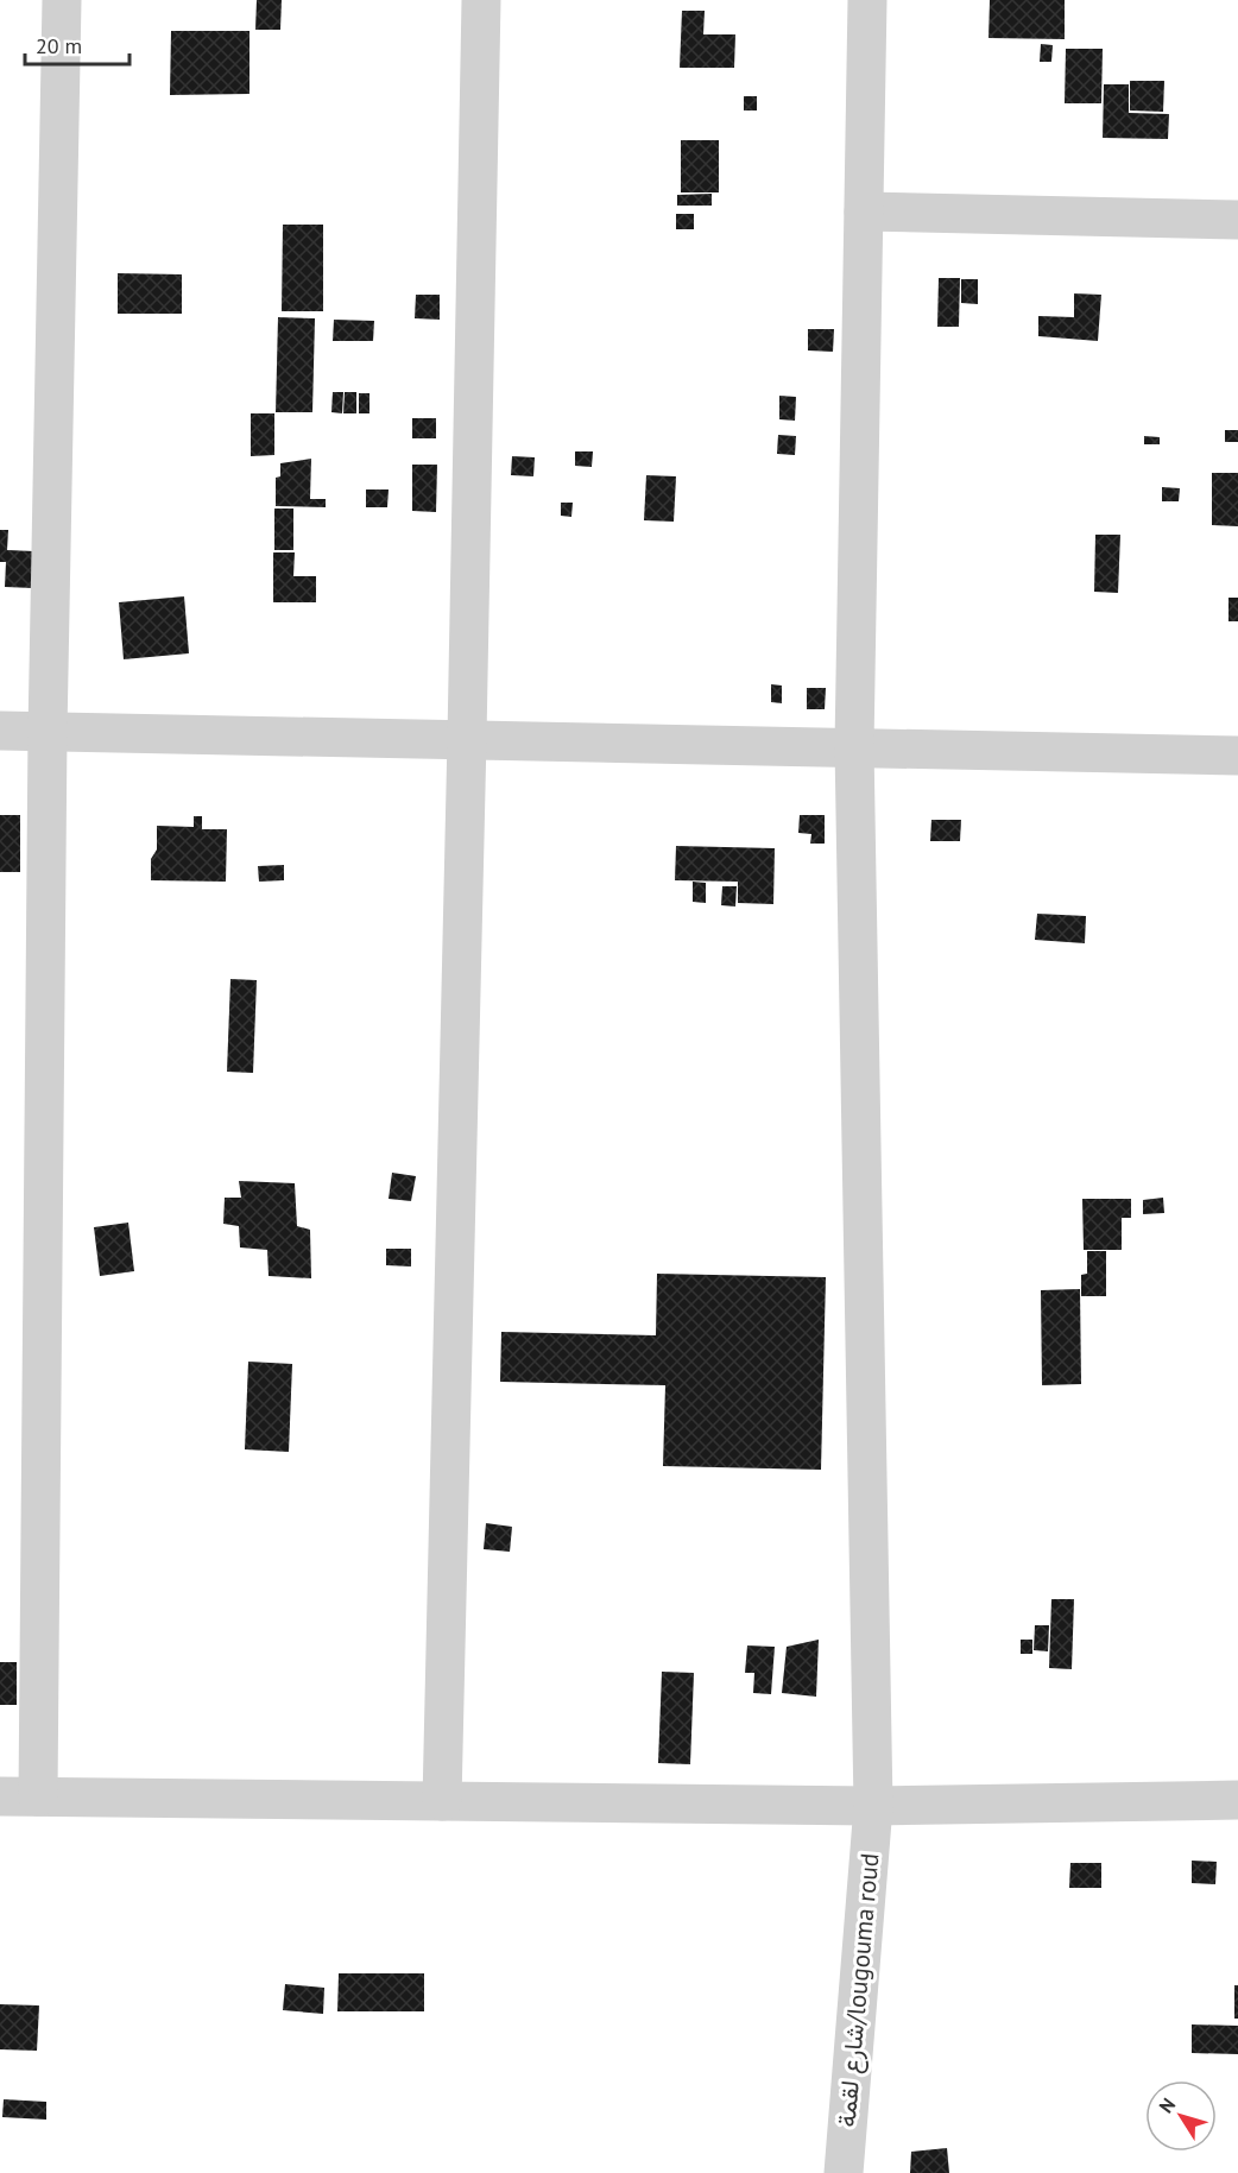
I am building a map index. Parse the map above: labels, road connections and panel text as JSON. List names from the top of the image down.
{
  "streets": {
    "street": ["شارع لقمة/lougouma roud"]
  },
  "scale_bar": "20 m",
  "north": "top left"
}
